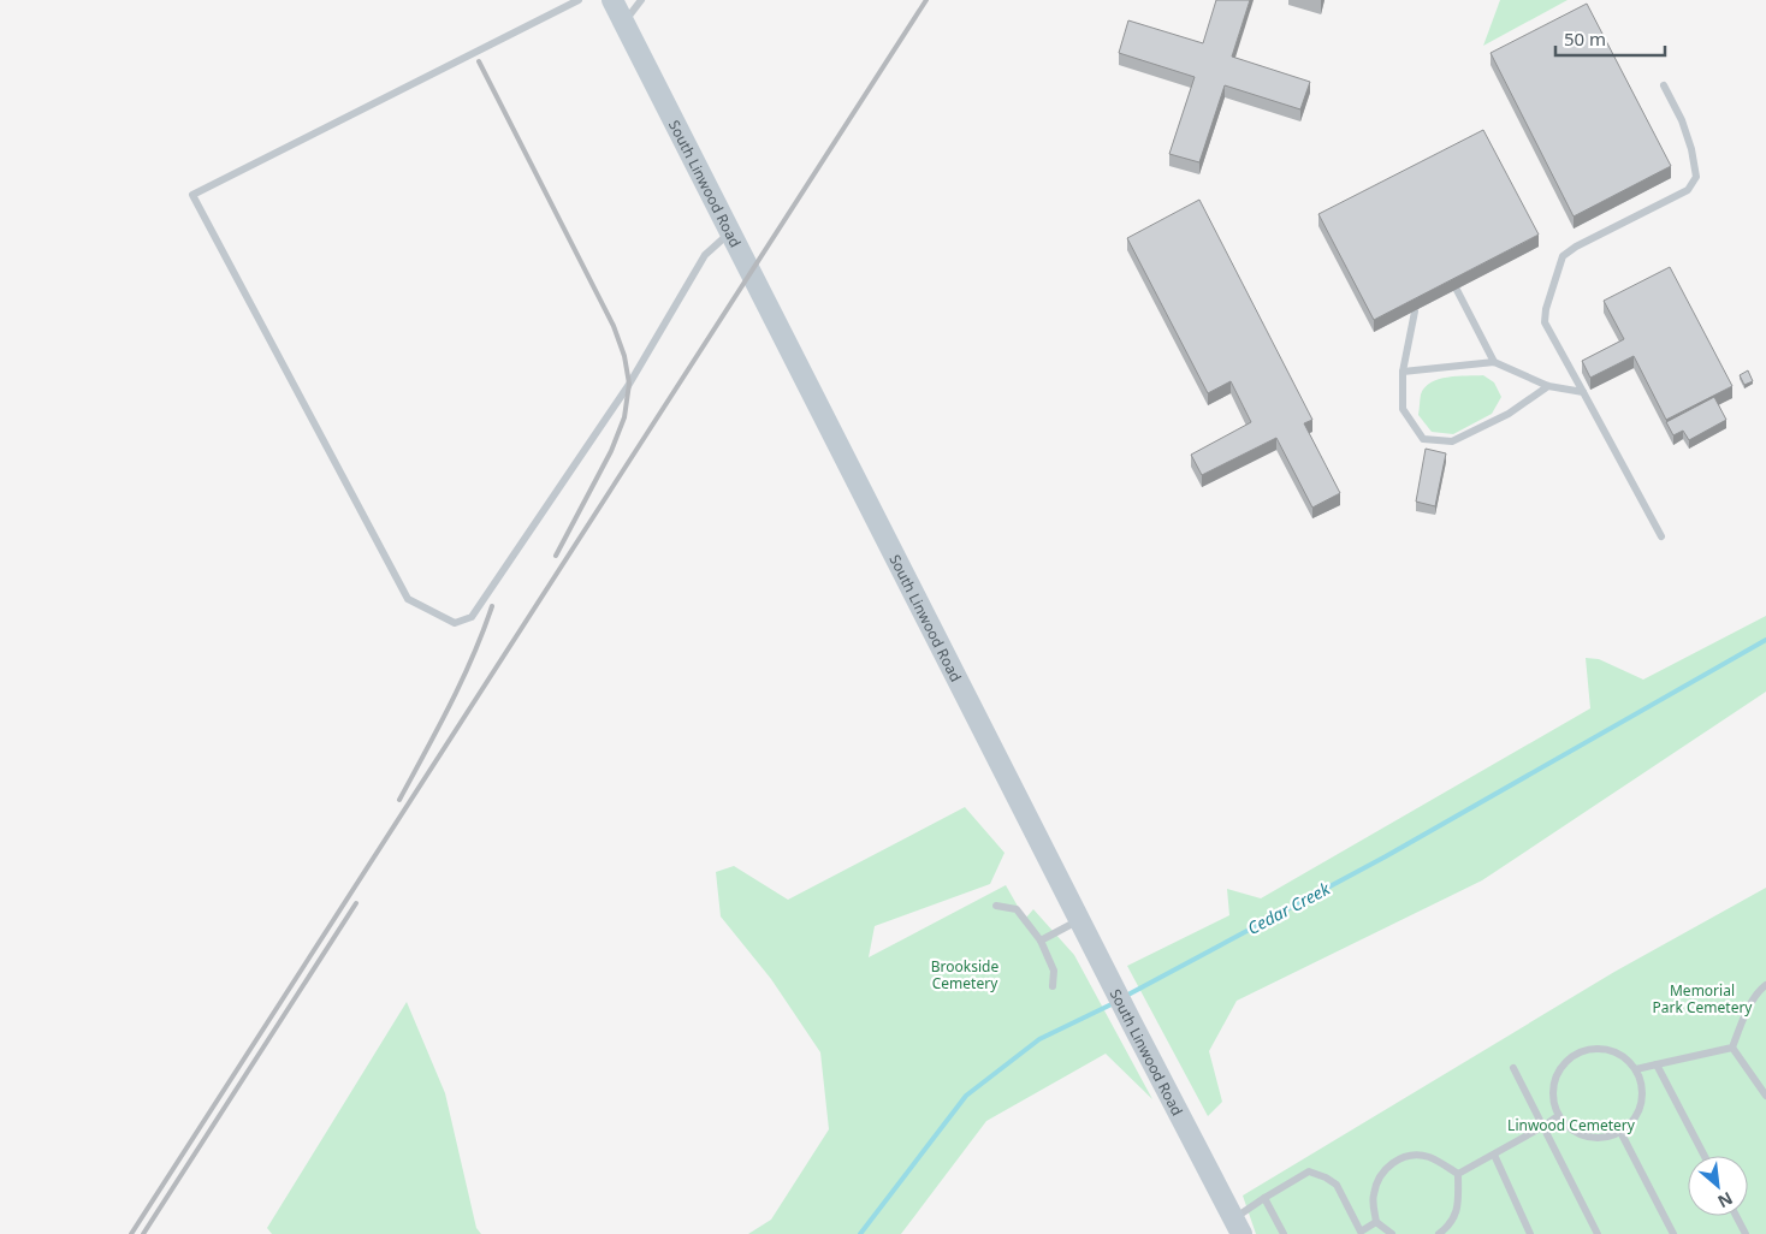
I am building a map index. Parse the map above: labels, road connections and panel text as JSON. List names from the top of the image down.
{
  "streets": {
    "main road": ["South Linwood Road"]
  },
  "water": ["Cedar Creek"],
  "parks": ["Brookside Cemetery", "Memorial Park Cemetery", "Linwood Cemetery"],
  "scale_bar": "50 m",
  "north": "bottom right"
}
